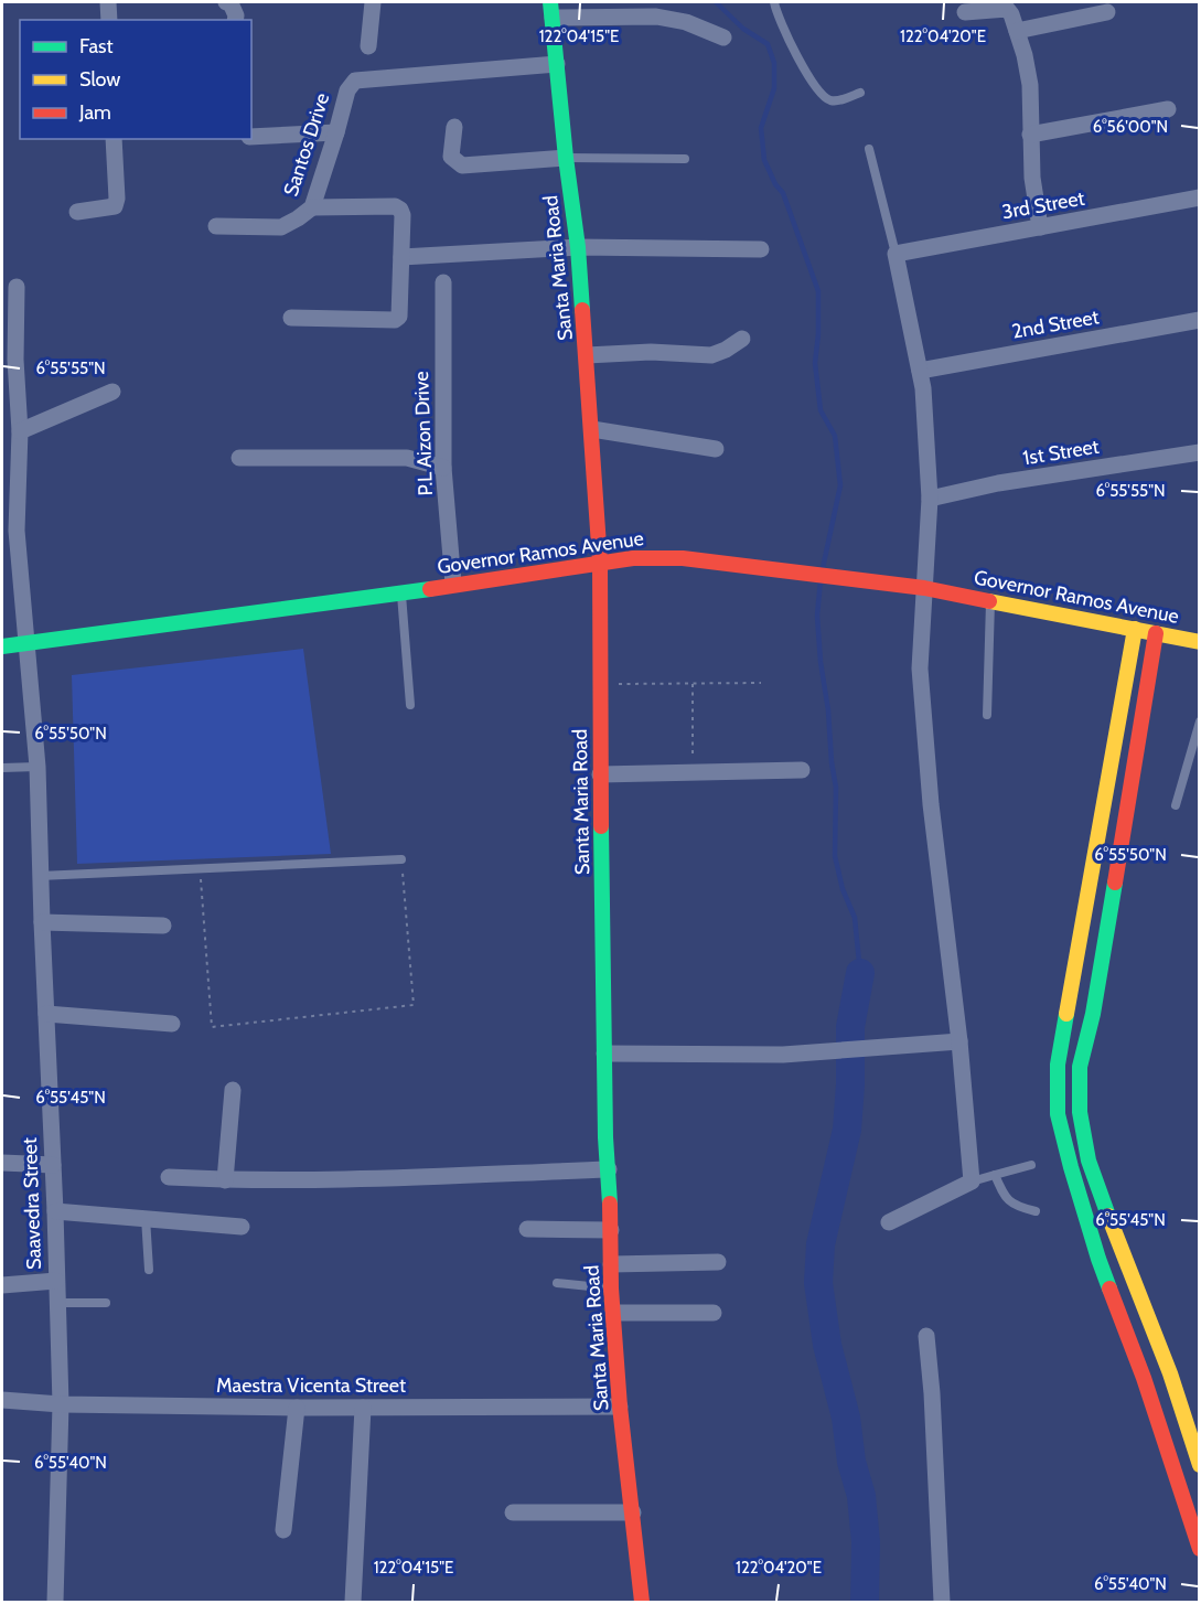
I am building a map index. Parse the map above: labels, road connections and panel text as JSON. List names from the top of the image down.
{
  "streets": {
    "main road": ["Santa Maria Road", "Governor Ramos Avenue"],
    "street": [
      "Santos Drive",
      "3rd Street",
      "2nd Street",
      "P.L Aizon Drive",
      "1st Street",
      "Saavedra Street",
      "Maestra Vicenta Street"
    ]
  },
  "crossings": [
    ["Santos Drive", "Santa Maria Road"],
    ["Santa Maria Road", "Governor Ramos Avenue"],
    ["Santa Maria Road", "Maestra Vicenta Street"],
    ["P.L Aizon Drive", "Governor Ramos Avenue"],
    ["Governor Ramos Avenue", "Saavedra Street"],
    ["Saavedra Street", "Maestra Vicenta Street"]
  ],
  "legend": ["Fast", "Slow", "Jam"],
  "coordinates": [
    "122°04'15\"E",
    "122°04'20\"E",
    "6°56'00\"N",
    "6°55'55\"N",
    "6°55'50\"N",
    "6°55'45\"N",
    "6°55'40\"N"
  ]
}
